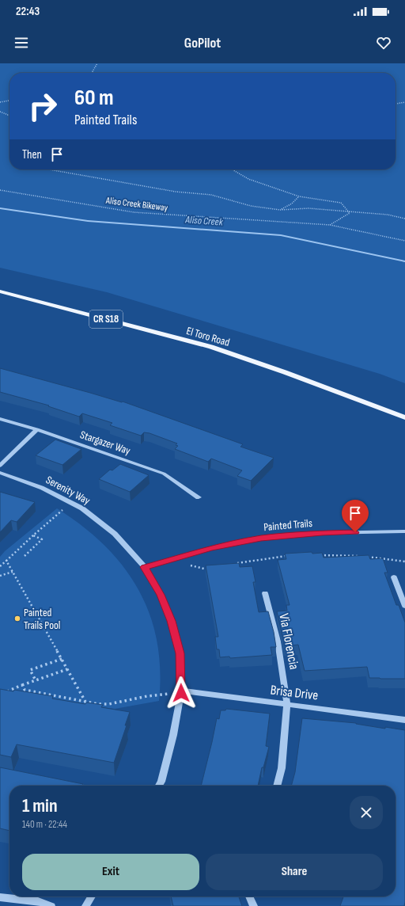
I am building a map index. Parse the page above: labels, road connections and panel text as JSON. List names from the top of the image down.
{
  "streets": {
    "main road": ["CR S18", "El Toro Road"],
    "street": [
      "Stargazer Way",
      "Serenity Way",
      "Painted Trails",
      "Via Florencia",
      "Brisa Drive"
    ],
    "path": ["Aliso Creek Bikeway"]
  },
  "crossings": [
    ["Serenity Way", "Painted Trails"],
    ["Via Florencia", "Brisa Drive"]
  ],
  "water": ["Aliso Creek"],
  "places": ["Painted Trails Pool"],
  "page": {
    "status": "22:43",
    "header": "GoPilot",
    "turn": ["60 m", "Painted Trails"],
    "then": "Then",
    "heading": ["1 min", "140 m · 22:44"],
    "buttons": ["Exit", "Share"]
  }
}
